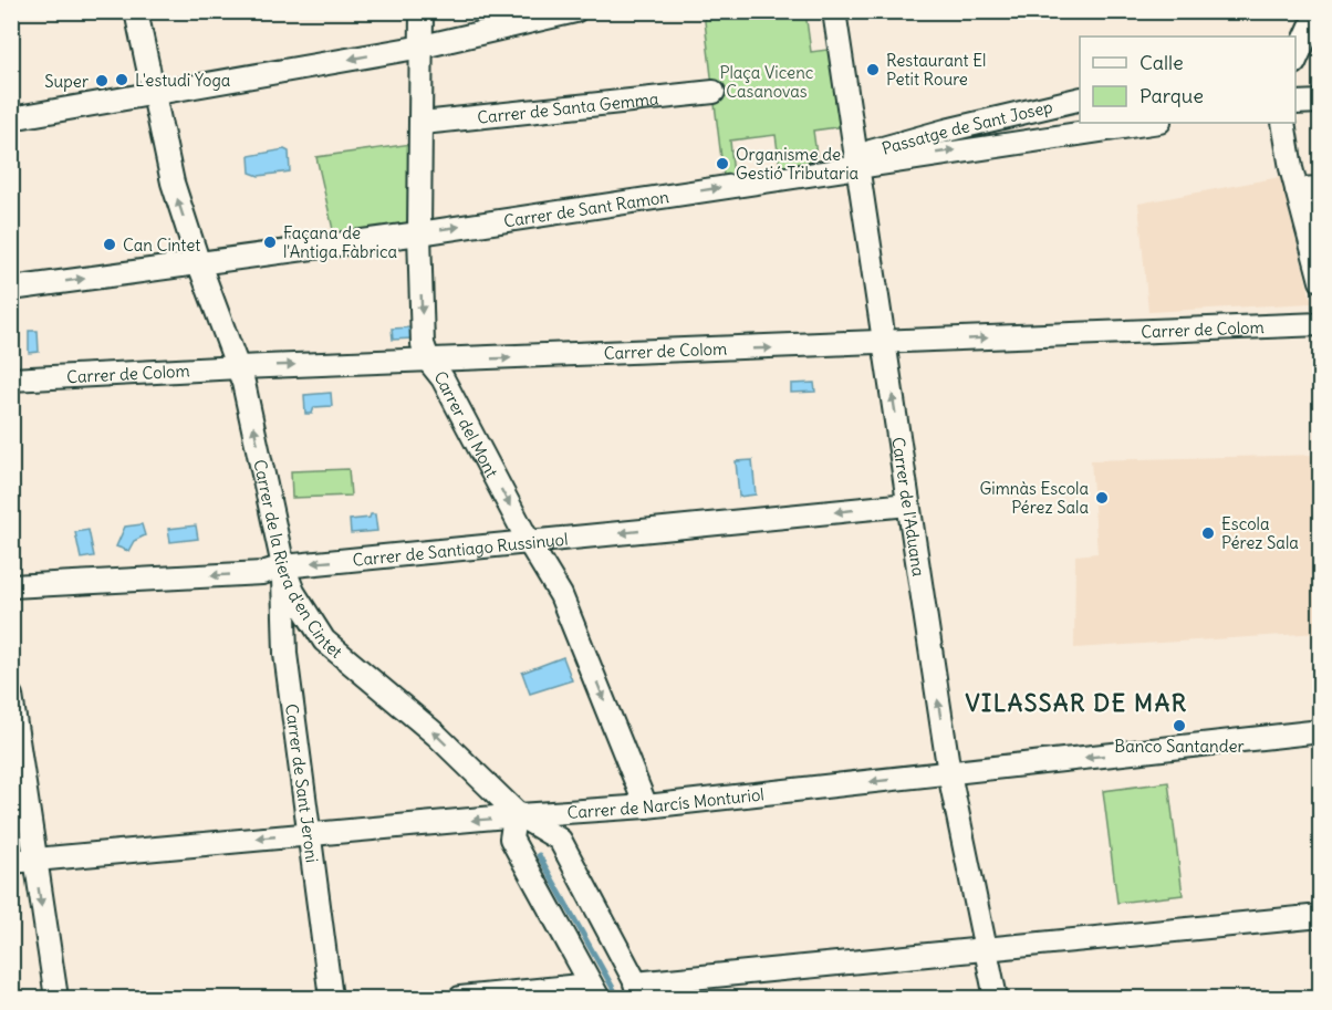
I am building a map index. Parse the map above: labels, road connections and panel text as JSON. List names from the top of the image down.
{
  "streets": {
    "street": [
      "Carrer de Santa Gemma",
      "Passatge de Sant Josep",
      "Carrer de Sant Ramon",
      "Carrer de Colom",
      "Carrer del Mont",
      "Carrer de l'Aduana",
      "Carrer de Santiago Russinyol",
      "Carrer de la Riera d'en Cintet",
      "Carrer de Sant Jeroni",
      "Carrer de Narcís Monturiol"
    ]
  },
  "crossings": [
    ["Carrer de Santa Gemma", "Carrer del Mont"],
    ["Passatge de Sant Josep", "Carrer de Sant Ramon"],
    ["Passatge de Sant Josep", "Carrer de l'Aduana"],
    ["Carrer de Sant Ramon", "Carrer del Mont"],
    ["Carrer de Sant Ramon", "Carrer de l'Aduana"],
    ["Carrer de Sant Ramon", "Carrer de la Riera d'en Cintet"],
    ["Carrer de Colom", "Carrer del Mont"],
    ["Carrer de Colom", "Carrer de l'Aduana"],
    ["Carrer de Colom", "Carrer de la Riera d'en Cintet"],
    ["Carrer del Mont", "Carrer de Santiago Russinyol"],
    ["Carrer del Mont", "Carrer de Narcís Monturiol"],
    ["Carrer de l'Aduana", "Carrer de Santiago Russinyol"],
    ["Carrer de l'Aduana", "Carrer de Narcís Monturiol"],
    ["Carrer de Santiago Russinyol", "Carrer de la Riera d'en Cintet"],
    ["Carrer de Santiago Russinyol", "Carrer de Sant Jeroni"],
    ["Carrer de la Riera d'en Cintet", "Carrer de Sant Jeroni"],
    ["Carrer de la Riera d'en Cintet", "Carrer de Narcís Monturiol"],
    ["Carrer de Sant Jeroni", "Carrer de Narcís Monturiol"]
  ],
  "one_way": [
    "Carrer de Colom",
    "Carrer del Mont",
    "Carrer de l'Aduana",
    "Carrer de Santiago Russinyol",
    "Carrer de la Riera d'en Cintet"
  ],
  "districts": ["VILASSAR DE MAR"],
  "parks": ["Plaça Vicenc Casanovas"],
  "places": [
    "Restaurant El Petit Roure",
    "L'estudi Yoga",
    "Super",
    "Organisme de Gestió Tributaria",
    "Façana de l'Antiga Fàbrica",
    "Can Cintet",
    "Gimnàs Escola Pérez Sala",
    "Escola Pérez Sala",
    "Banco Santander"
  ],
  "legend": ["Calle", "Parque"]
}
